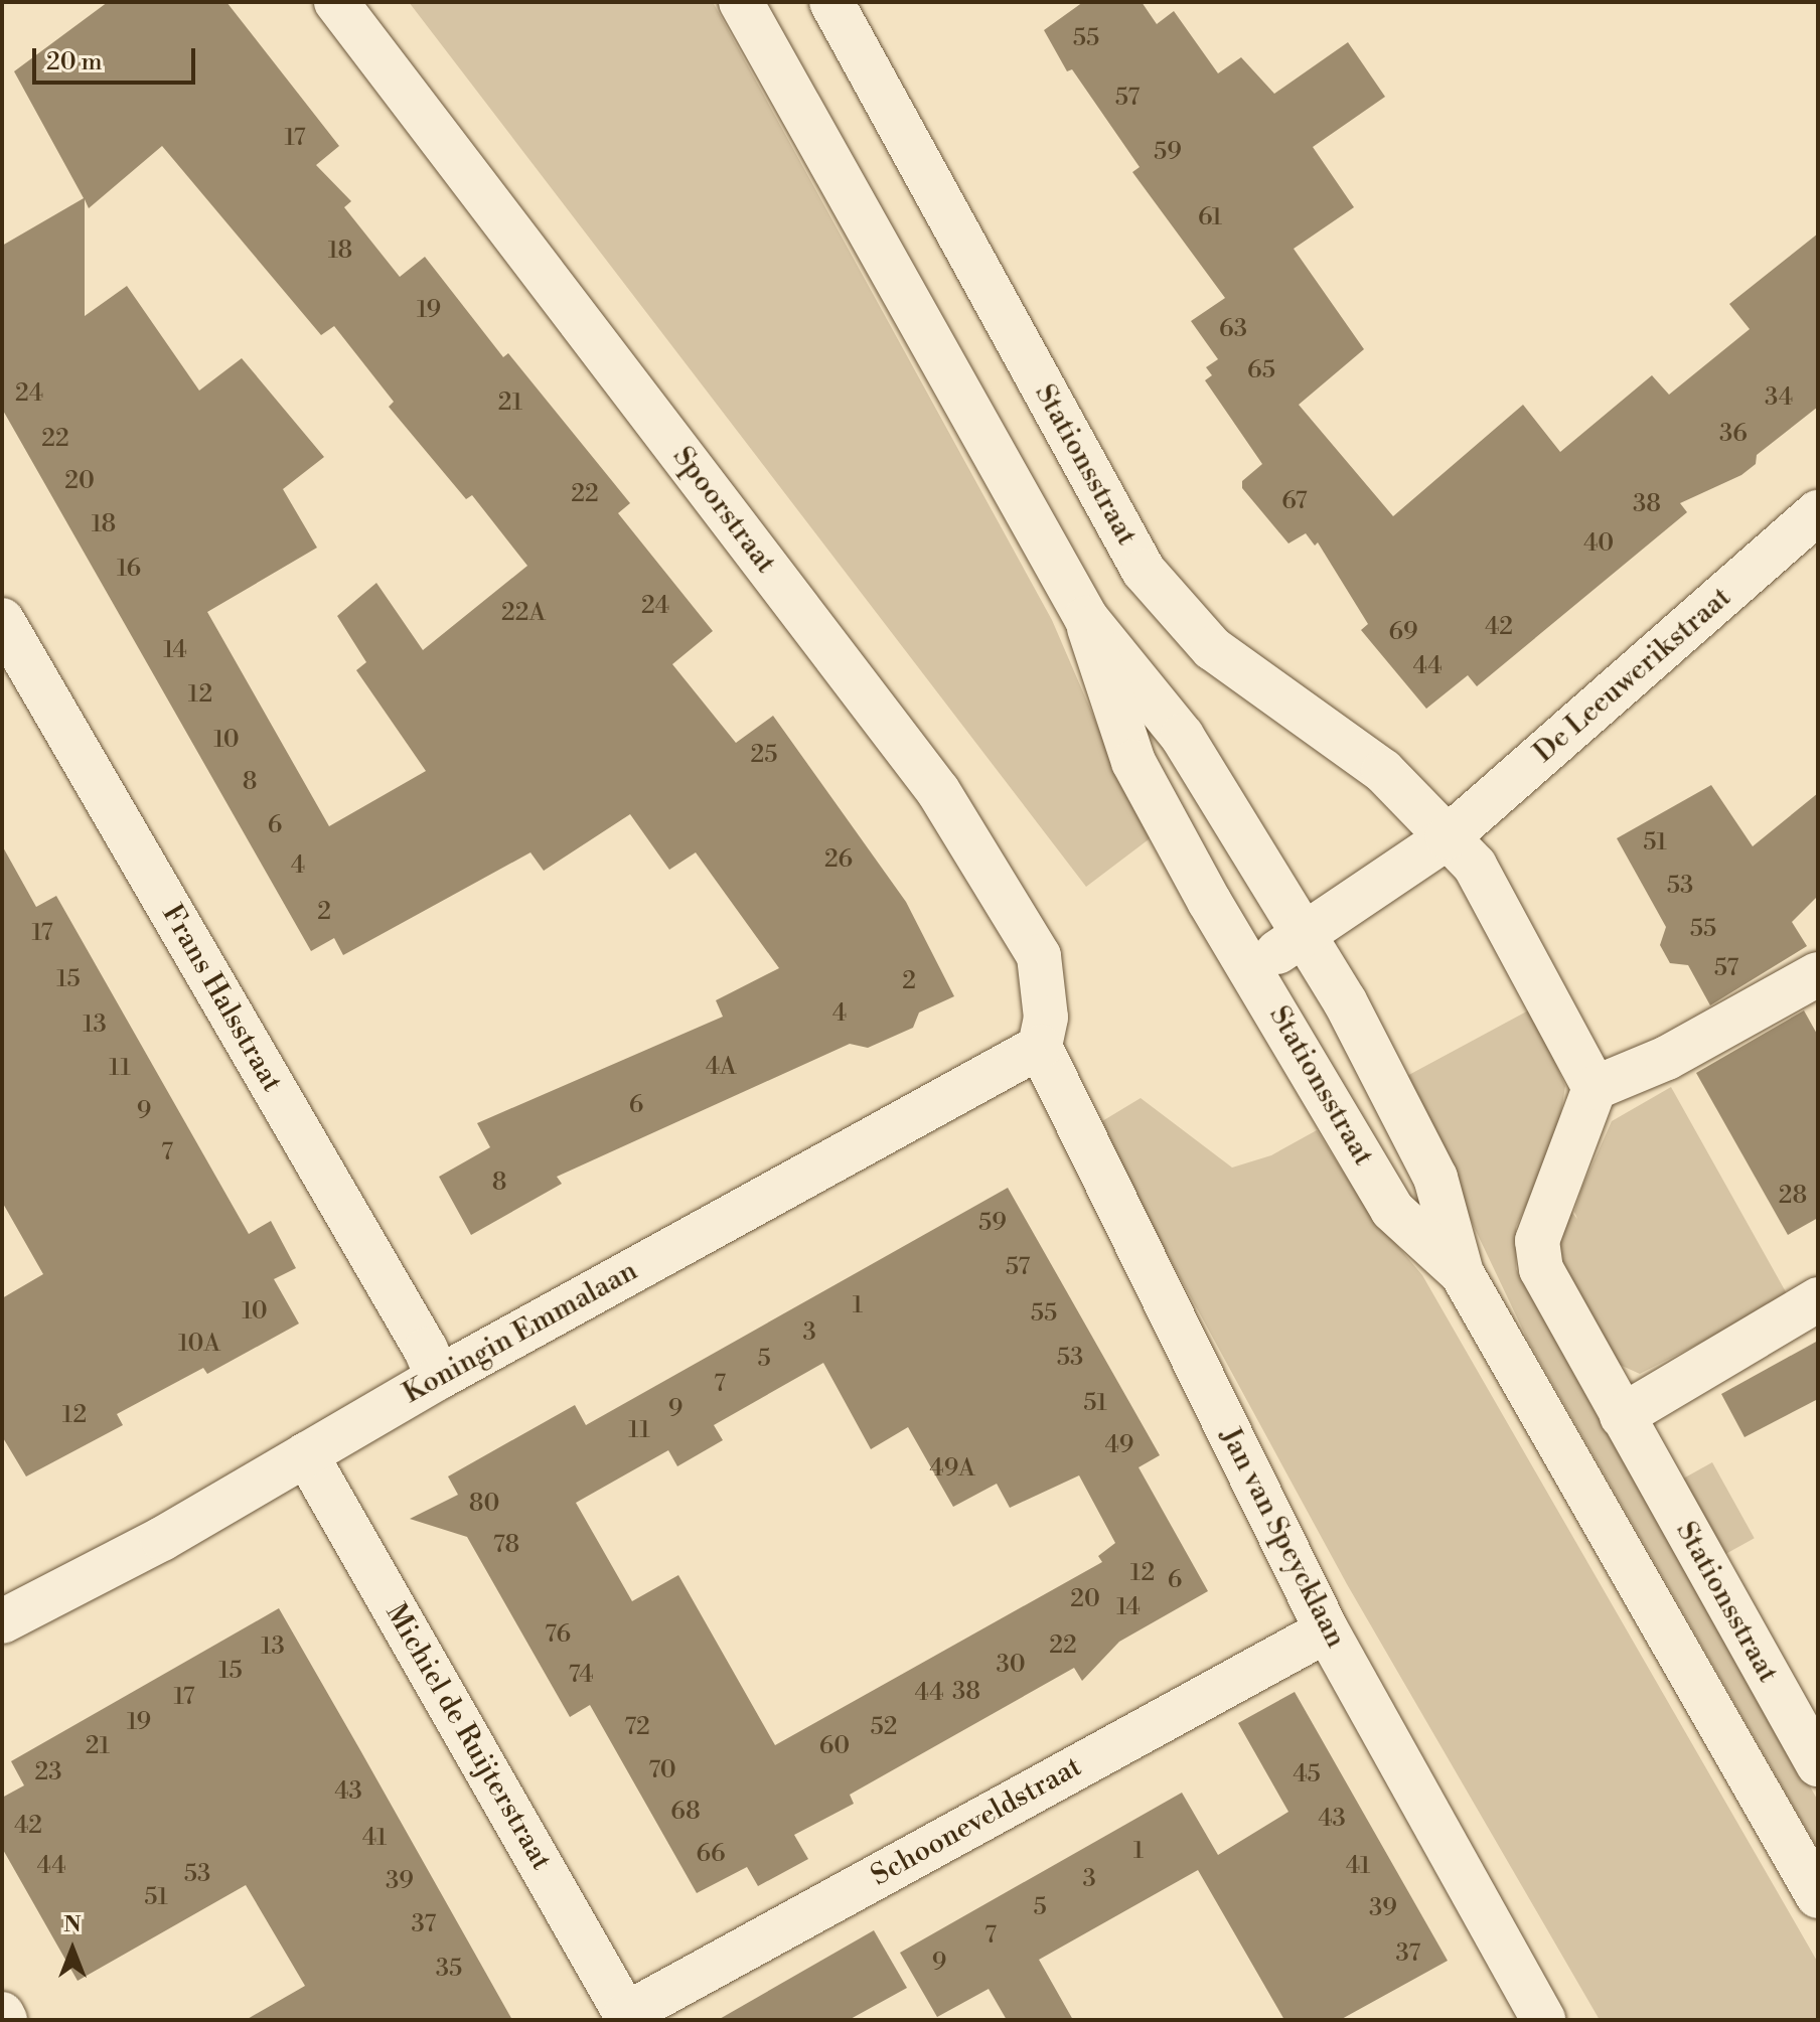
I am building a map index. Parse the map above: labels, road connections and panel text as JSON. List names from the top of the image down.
{
  "streets": {
    "street": [
      "Stationsstraat",
      "Spoorstraat",
      "De Leeuwerikstraat",
      "Frans Halsstraat",
      "Koningin Emmalaan",
      "Jan van Speycklaan",
      "Michiel de Ruijterstraat",
      "Schooneveldstraat"
    ]
  },
  "crossings": [
    ["Stationsstraat", "De Leeuwerikstraat"],
    ["Spoorstraat", "Koningin Emmalaan"],
    ["Spoorstraat", "Jan van Speycklaan"],
    ["Frans Halsstraat", "Koningin Emmalaan"],
    ["Koningin Emmalaan", "Jan van Speycklaan"],
    ["Koningin Emmalaan", "Michiel de Ruijterstraat"],
    ["Jan van Speycklaan", "Schooneveldstraat"],
    ["Michiel de Ruijterstraat", "Schooneveldstraat"]
  ],
  "house_numbers": [
    "55",
    "57",
    "17",
    "59",
    "61",
    "18",
    "19",
    "63",
    "65",
    "24",
    "34",
    "21",
    "36",
    "22",
    "20",
    "22",
    "67",
    "38",
    "18",
    "40",
    "16",
    "24",
    "22A",
    "42",
    "69",
    "14",
    "44",
    "12",
    "10",
    "25",
    "8",
    "6",
    "51",
    "26",
    "4",
    "53",
    "2",
    "55",
    "17",
    "57",
    "15",
    "2",
    "4",
    "13",
    "4A",
    "11",
    "6",
    "9",
    "7",
    "8",
    "28",
    "59",
    "57",
    "1",
    "10",
    "55",
    "3",
    "10A",
    "53",
    "5",
    "7",
    "51",
    "9",
    "12",
    "11",
    "49",
    "49A",
    "80",
    "78",
    "12",
    "6",
    "20",
    "14",
    "76",
    "22",
    "13",
    "30",
    "15",
    "74",
    "38",
    "44",
    "17",
    "19",
    "72",
    "52",
    "21",
    "60",
    "70",
    "23",
    "45",
    "43",
    "68",
    "43",
    "42",
    "41",
    "1",
    "66",
    "44",
    "41",
    "53",
    "3",
    "39",
    "51",
    "5",
    "39",
    "37",
    "7",
    "37",
    "9",
    "35"
  ],
  "scale_bar": "20 m",
  "north": "top"
}
